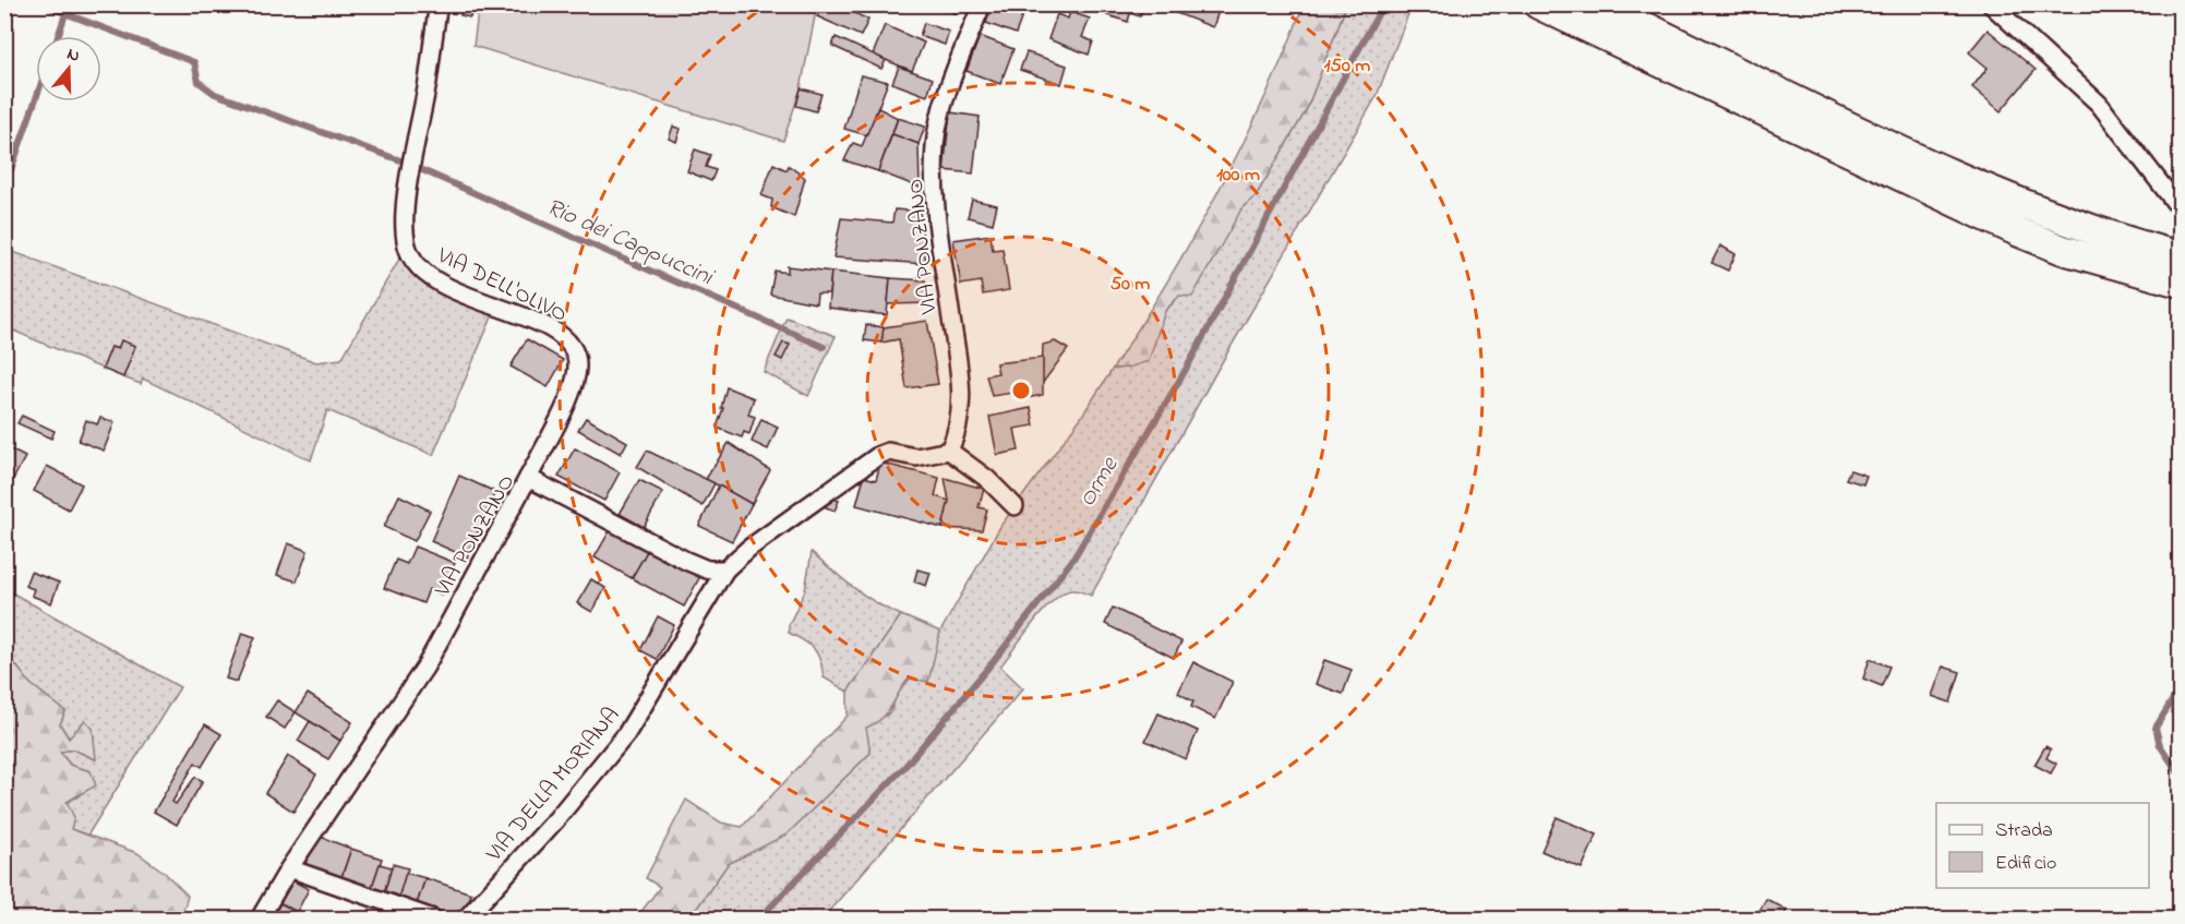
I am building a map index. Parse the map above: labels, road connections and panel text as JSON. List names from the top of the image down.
{
  "streets": {
    "street": ["VIA PONZANO", "VIA DELL'OLIVO", "VIA DELLA MORIANA"]
  },
  "crossings": [
    ["VIA PONZANO", "VIA DELL'OLIVO"],
    ["VIA PONZANO", "VIA DELLA MORIANA"]
  ],
  "water": ["Rio dei Cappuccini", "Orme"],
  "legend": ["Strada", "Edificio"],
  "north": "top",
  "rings": ["150 m", "100 m", "50 m"]
}
